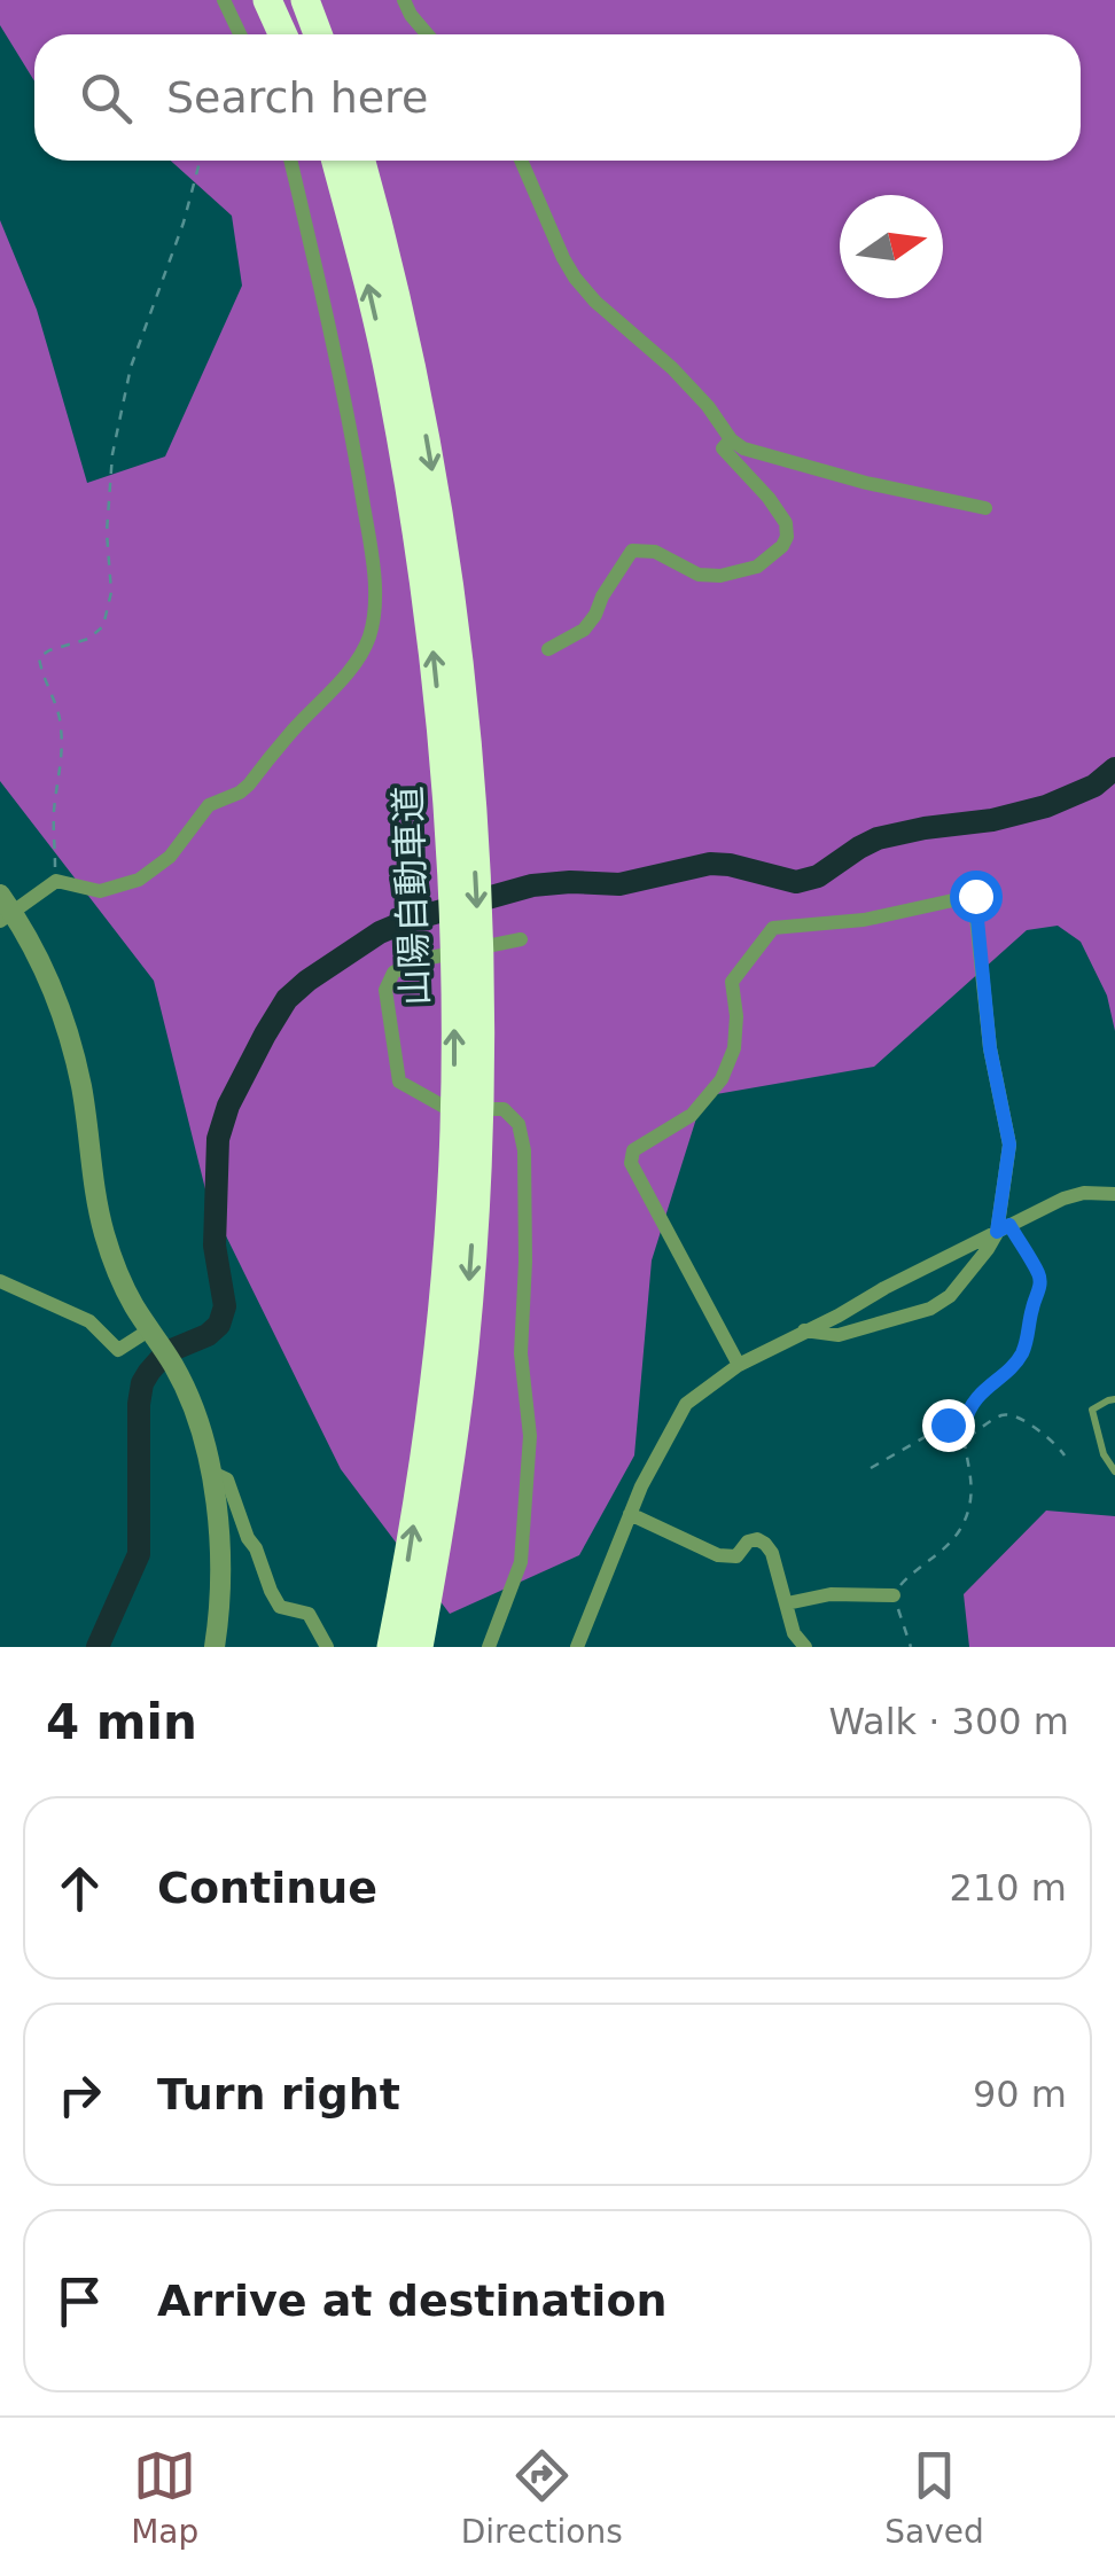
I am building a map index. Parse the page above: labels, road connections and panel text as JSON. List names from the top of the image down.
{
  "streets": {
    "highway": ["山陽自動車道"]
  },
  "north": "right",
  "page": {
    "search": "Search here",
    "heading": ["4 min", "Walk · 300 m"],
    "list": [
      ["Continue", "210 m"],
      ["Turn right", "90 m"],
      "Arrive at destination"
    ],
    "nav": ["Map", "Directions", "Saved"]
  }
}
